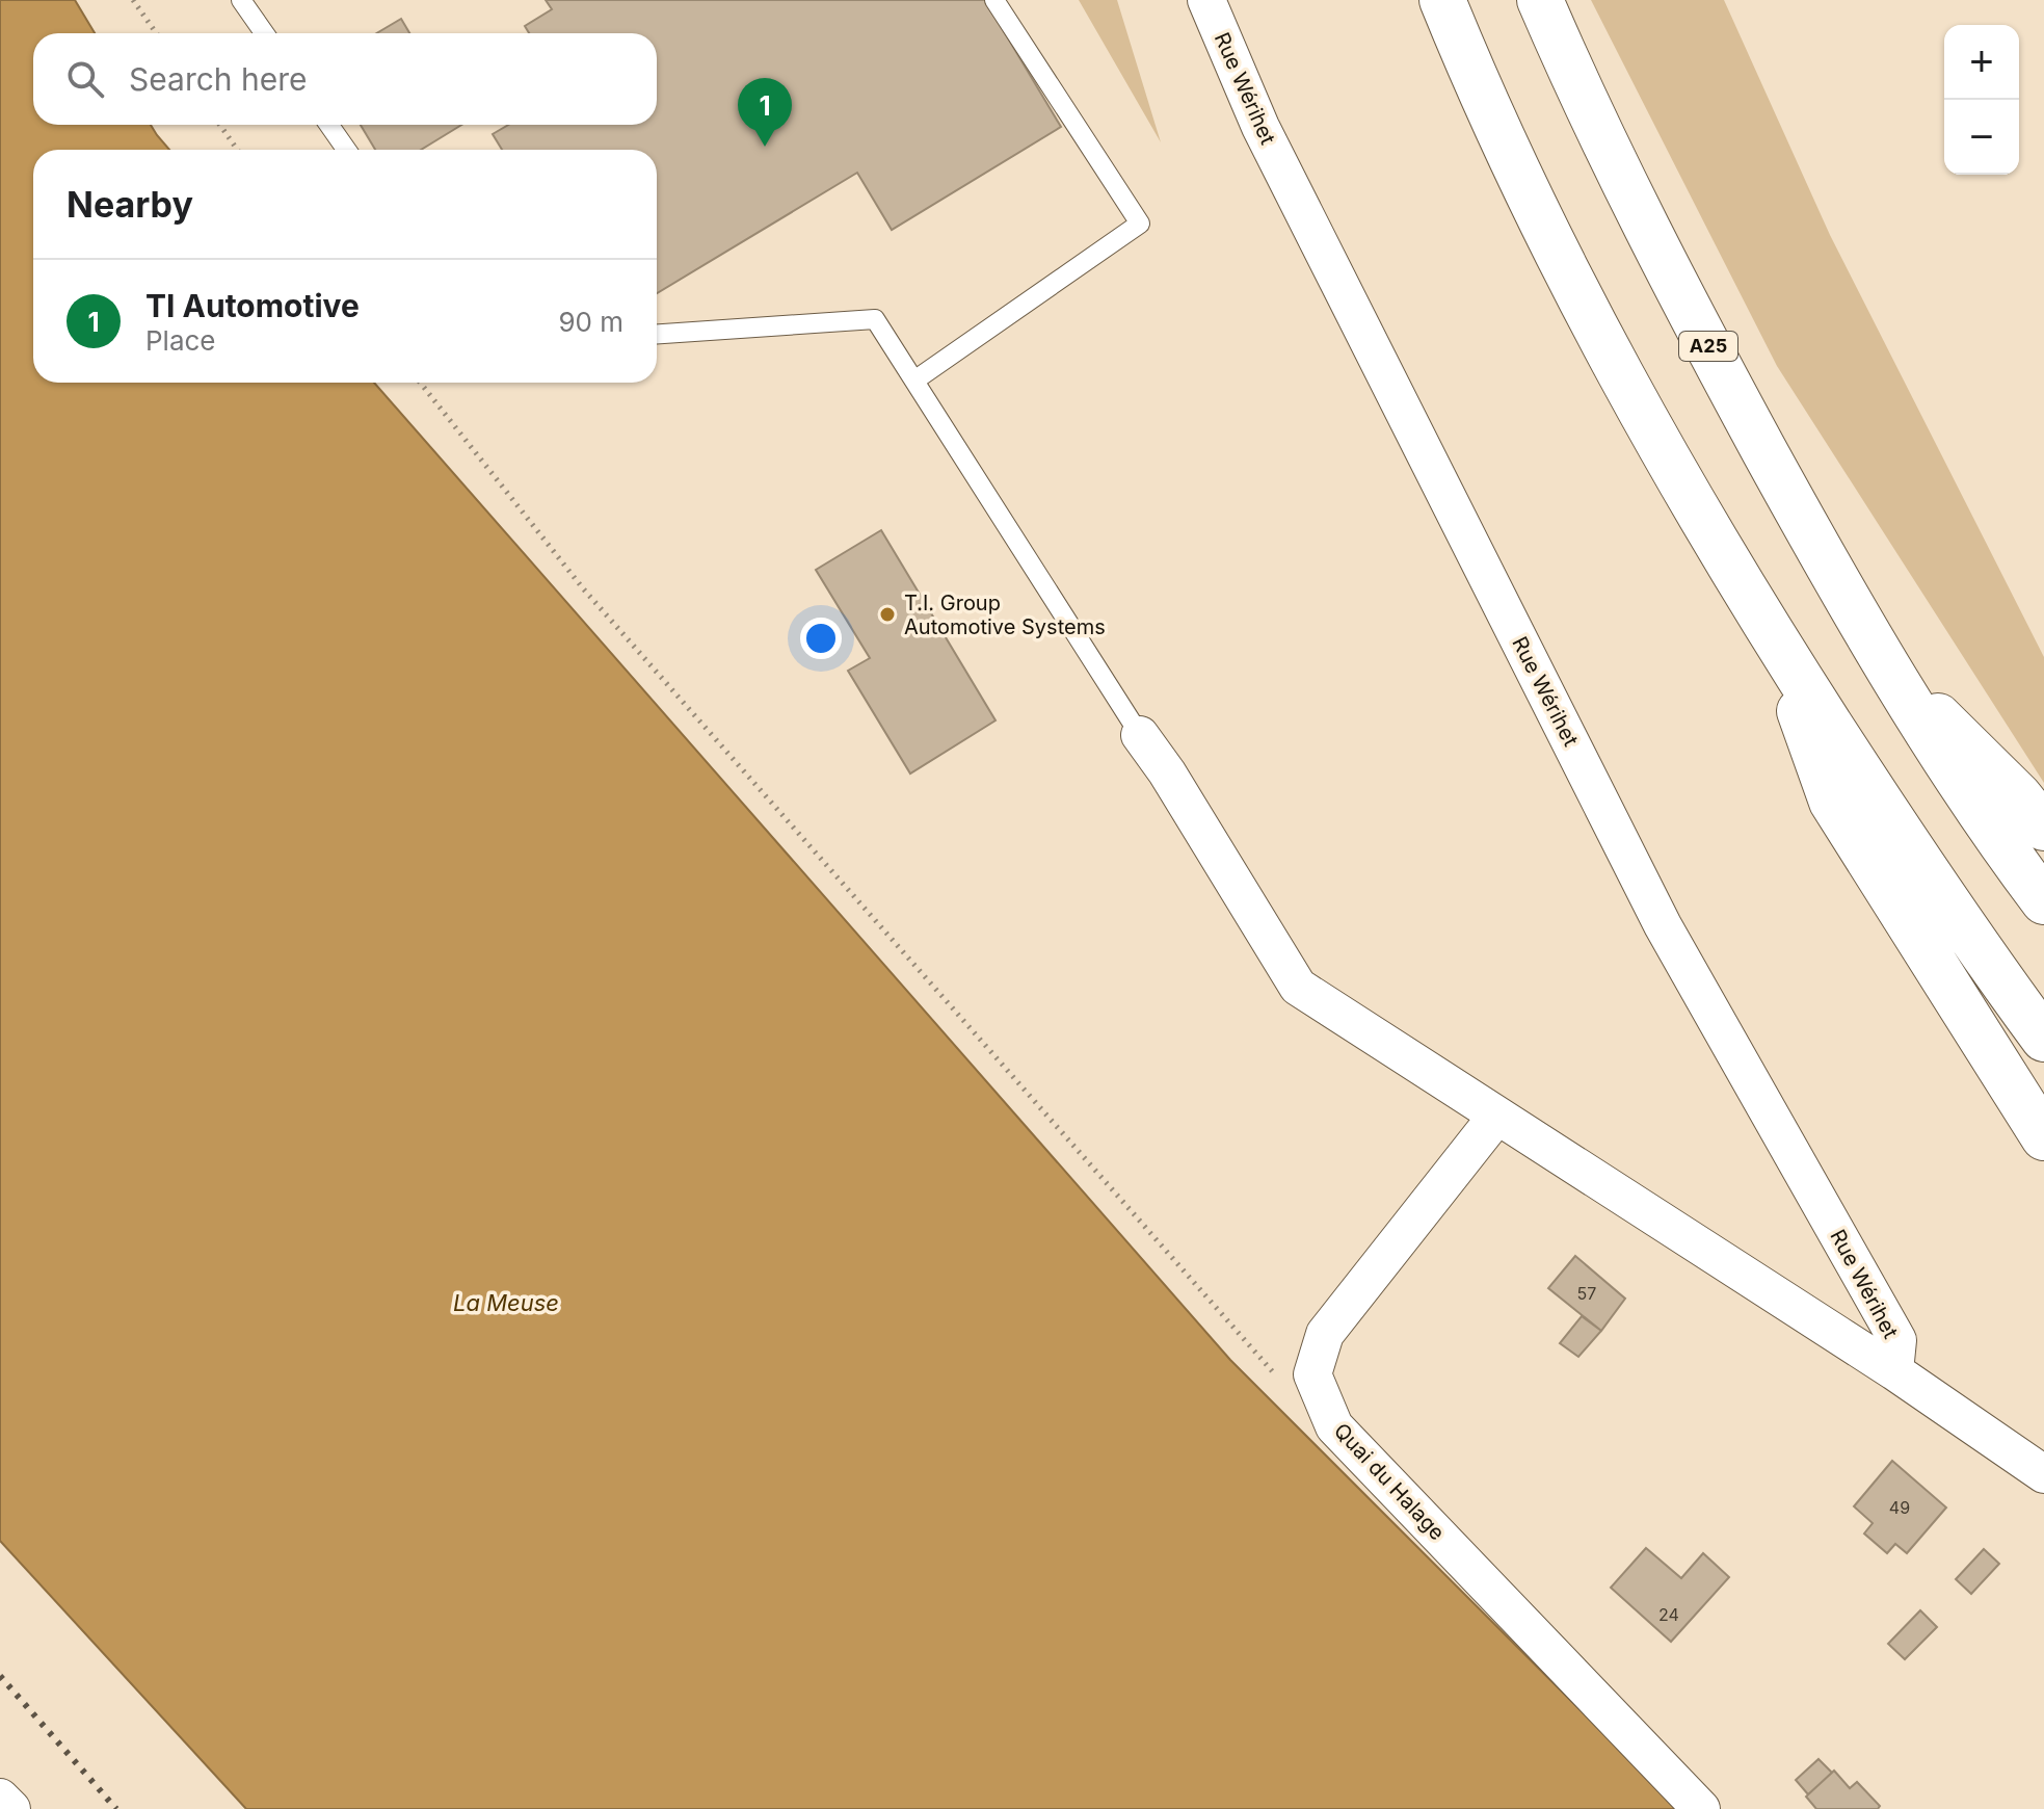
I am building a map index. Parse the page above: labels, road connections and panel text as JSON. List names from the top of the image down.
{
  "streets": {
    "highway": ["A25"],
    "street": ["Rue Wérihet", "Quai du Halage"]
  },
  "crossings": [
    ["Rue Wérihet", "Quai du Halage"]
  ],
  "water": ["La Meuse"],
  "places": ["T.I. Group Automotive Systems"],
  "house_numbers": ["57", "49", "24"],
  "page": {
    "map_buttons": ["+", "−"],
    "search": "Search here",
    "pins": "1",
    "heading": "Nearby",
    "list": [
      {
        "mark": "1",
        "name": "TI Automotive",
        "note": "Place",
        "value": "90 m"
      }
    ]
  }
}
